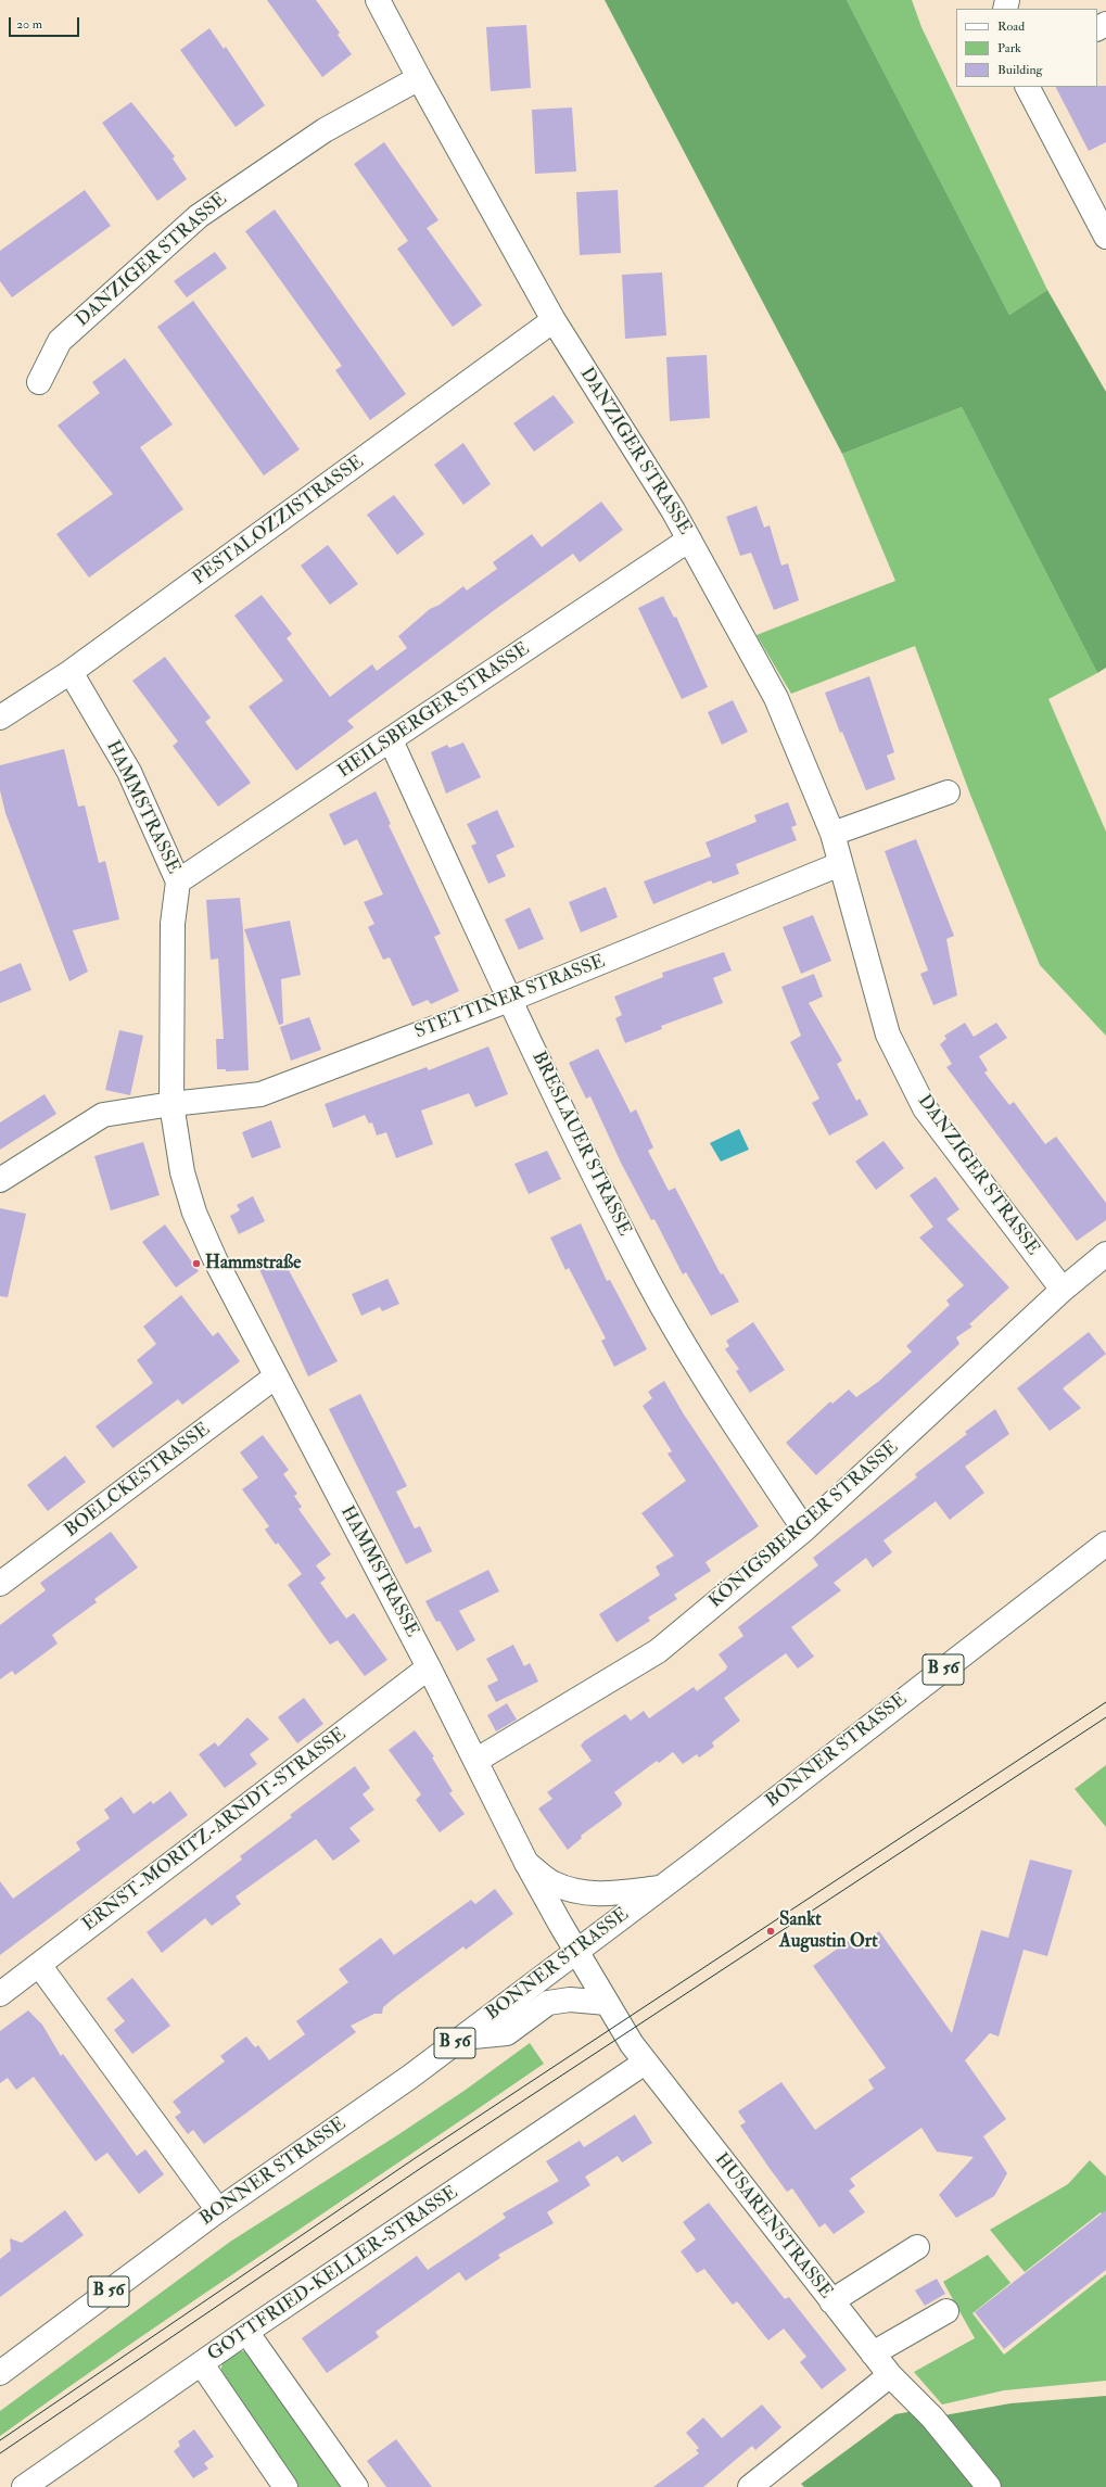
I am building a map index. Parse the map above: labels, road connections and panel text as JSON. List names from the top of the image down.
{
  "streets": {
    "street": [
      "DANZIGER STRASSE",
      "PESTALOZZISTRASSE",
      "HEILSBERGER STRASSE",
      "HAMMSTRASSE",
      "STETTINER STRASSE",
      "BRESLAUER STRASSE",
      "BOELCKESTRASSE",
      "KÖNIGSBERGER STRASSE",
      "B 56",
      "BONNER STRASSE",
      "ERNST-MORITZ-ARNDT-STRASSE",
      "HUSARENSTRASSE",
      "GOTTFRIED-KELLER-STRASSE"
    ]
  },
  "crossings": [
    ["DANZIGER STRASSE", "PESTALOZZISTRASSE"],
    ["DANZIGER STRASSE", "HEILSBERGER STRASSE"],
    ["DANZIGER STRASSE", "STETTINER STRASSE"],
    ["DANZIGER STRASSE", "KÖNIGSBERGER STRASSE"],
    ["PESTALOZZISTRASSE", "HAMMSTRASSE"],
    ["HEILSBERGER STRASSE", "HAMMSTRASSE"],
    ["HEILSBERGER STRASSE", "BRESLAUER STRASSE"],
    ["HAMMSTRASSE", "STETTINER STRASSE"],
    ["HAMMSTRASSE", "BOELCKESTRASSE"],
    ["HAMMSTRASSE", "KÖNIGSBERGER STRASSE"],
    ["HAMMSTRASSE", "BONNER STRASSE"],
    ["HAMMSTRASSE", "ERNST-MORITZ-ARNDT-STRASSE"],
    ["HAMMSTRASSE", "HUSARENSTRASSE"],
    ["STETTINER STRASSE", "BRESLAUER STRASSE"],
    ["BRESLAUER STRASSE", "KÖNIGSBERGER STRASSE"],
    ["BONNER STRASSE", "HUSARENSTRASSE"],
    ["HUSARENSTRASSE", "GOTTFRIED-KELLER-STRASSE"]
  ],
  "places": ["Hammstraße", "Sankt Augustin Ort"],
  "legend": ["Road", "Park", "Building"],
  "scale_bar": "20 m"
}
